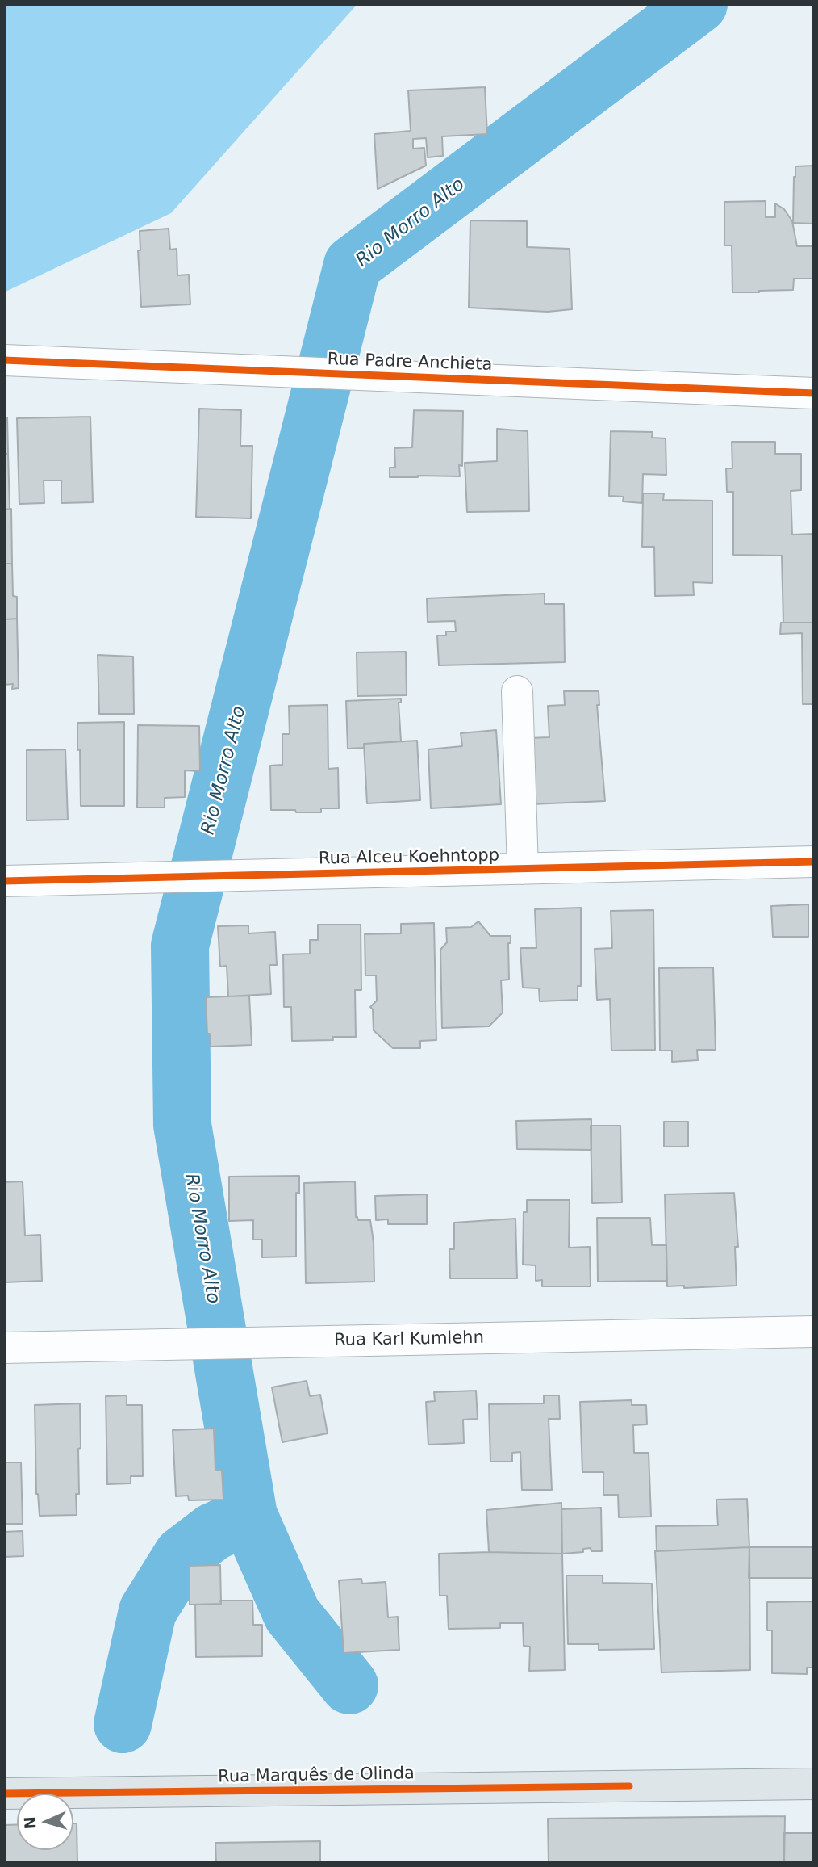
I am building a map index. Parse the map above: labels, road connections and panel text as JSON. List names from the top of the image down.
{
  "streets": {
    "main road": ["Rua Marquês de Olinda"],
    "street": ["Rua Padre Anchieta", "Rua Alceu Koehntopp", "Rua Karl Kumlehn"]
  },
  "water": ["Rio Morro Alto"],
  "north": "left"
}
